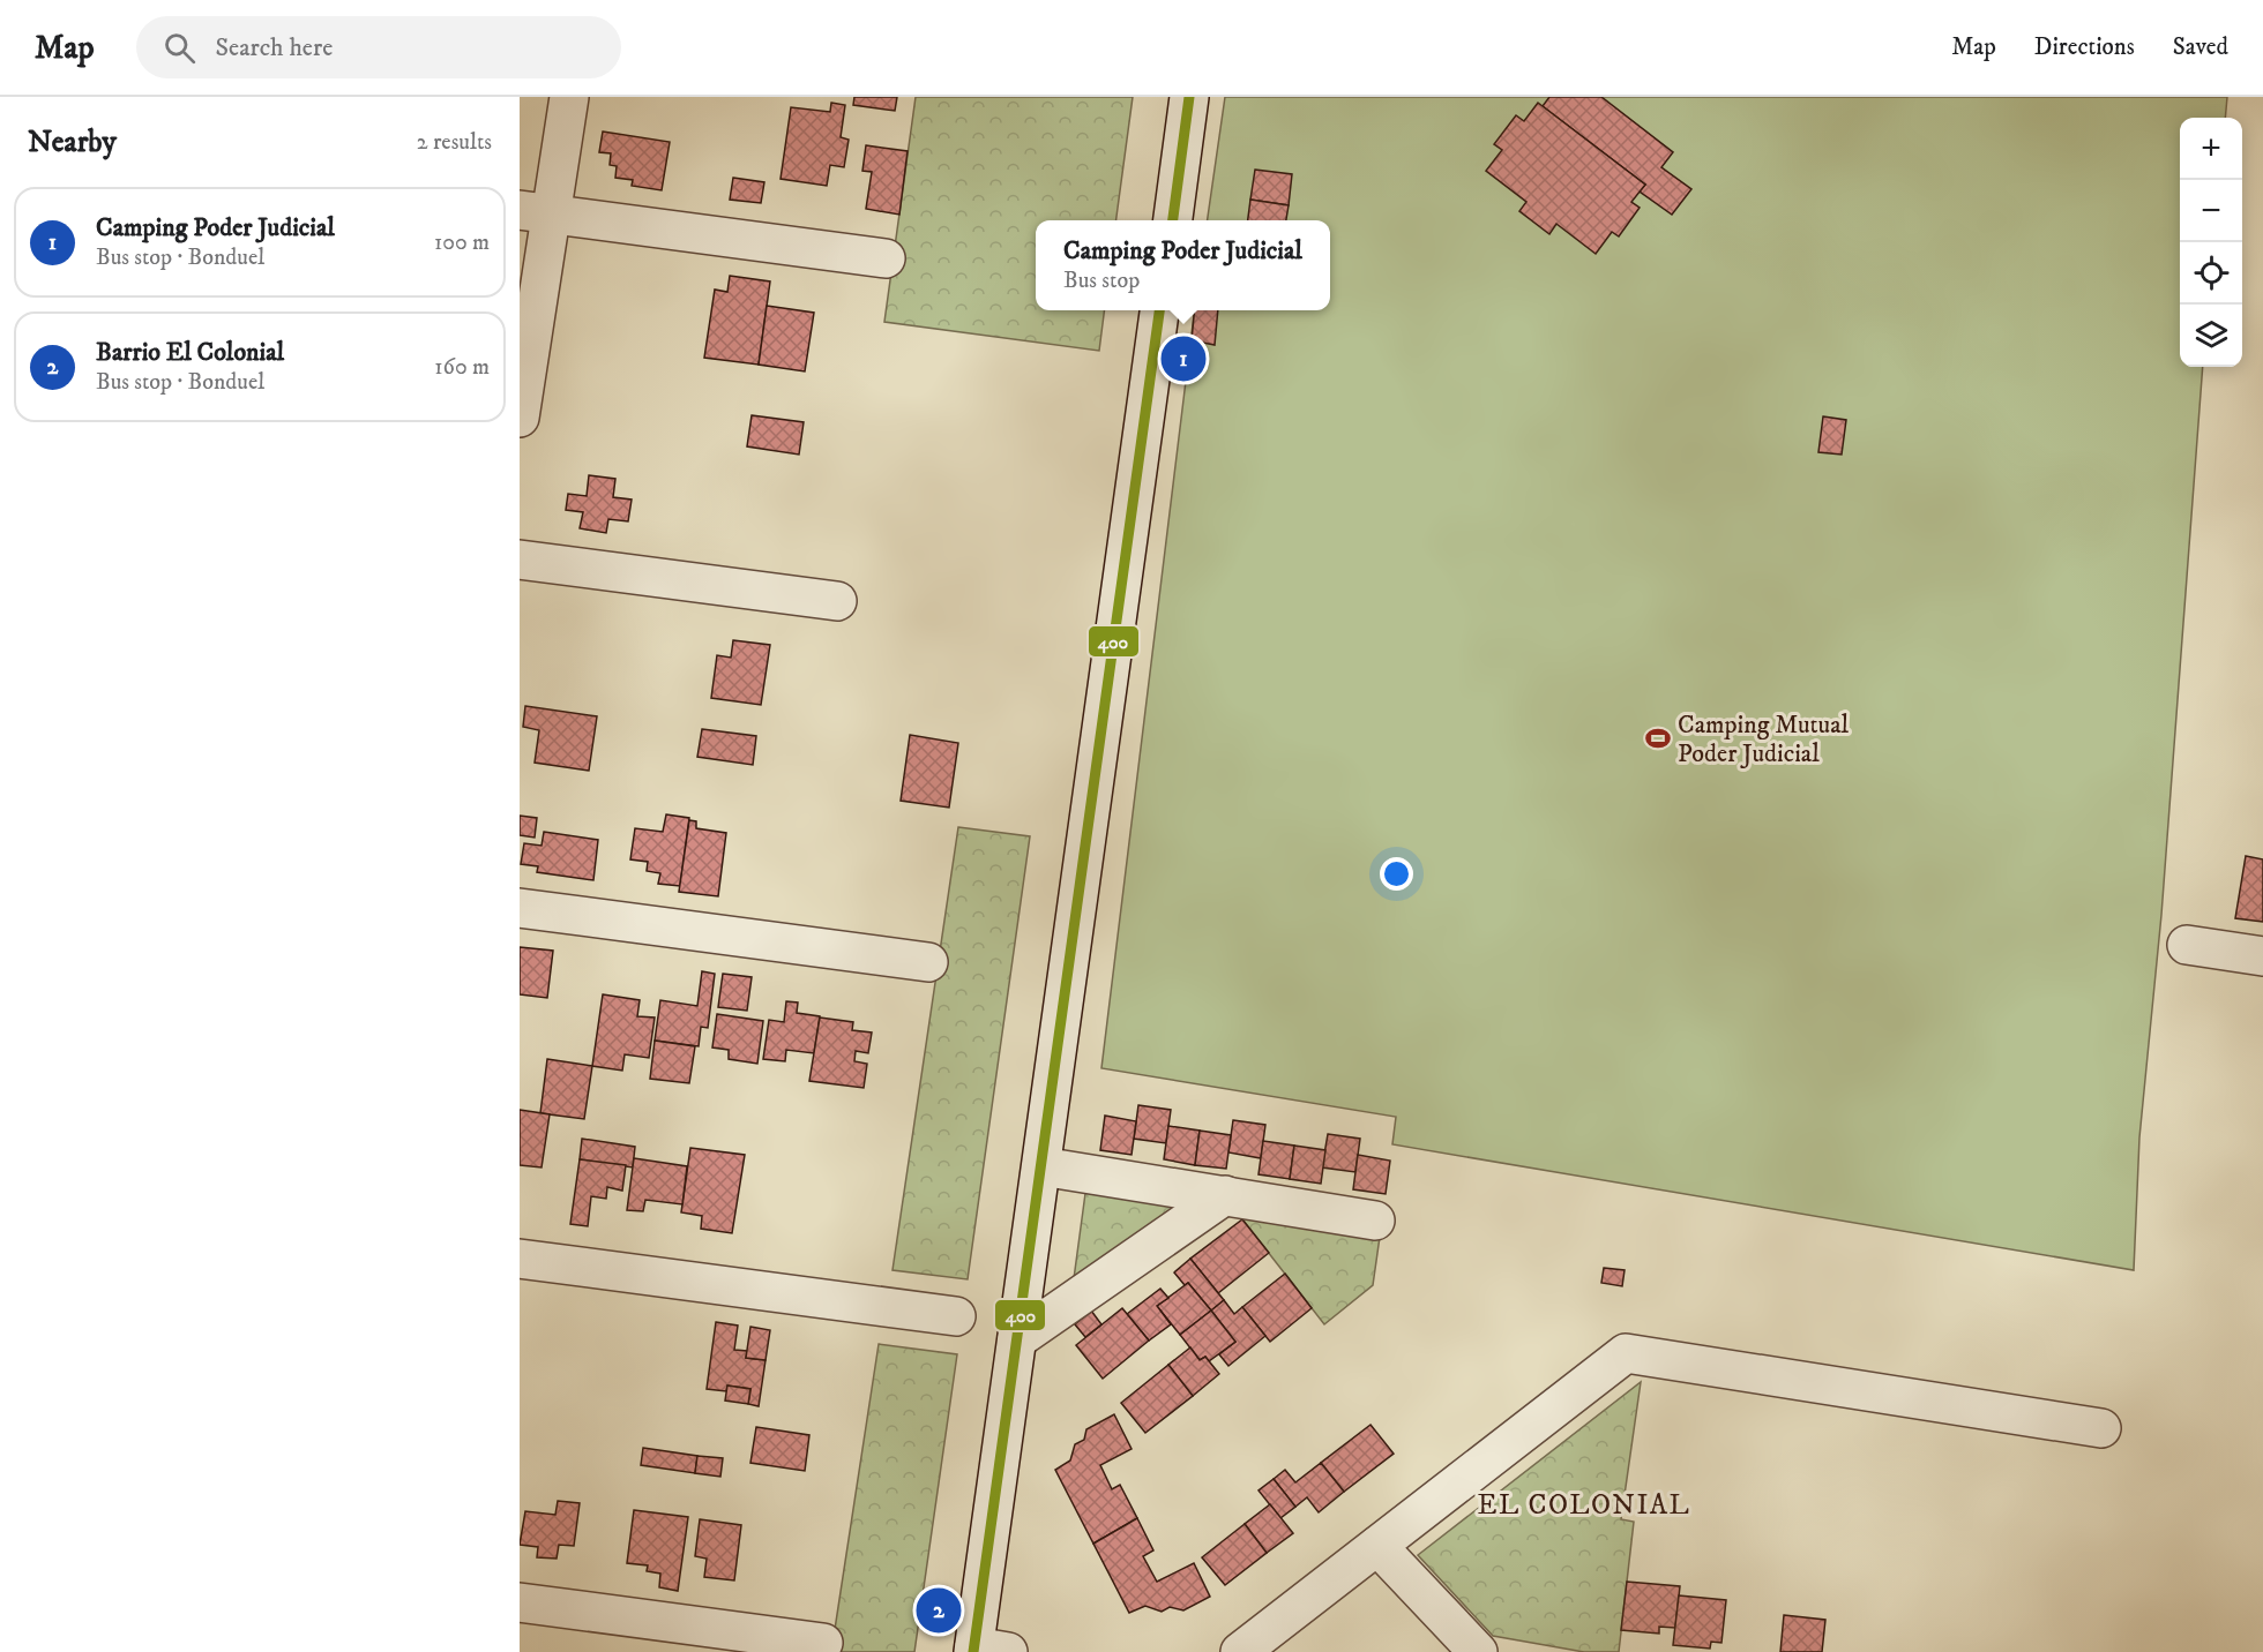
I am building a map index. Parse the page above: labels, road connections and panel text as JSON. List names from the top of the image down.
{
  "districts": ["EL COLONIAL"],
  "places": {
    "sports": ["Camping Mutual Poder Judicial"]
  },
  "lines": ["transit line 400"],
  "page": {
    "header": "Map",
    "search": "Search here",
    "nav": ["Map", "Directions", "Saved"],
    "heading": ["Nearby", "2 results"],
    "map_buttons": ["+", "−"],
    "list": [
      {
        "mark": "1",
        "name": "Camping Poder Judicial",
        "note": "Bus stop · Bonduel",
        "value": "100 m"
      },
      {
        "mark": "2",
        "name": "Barrio El Colonial",
        "note": "Bus stop · Bonduel",
        "value": "160 m"
      }
    ],
    "popup": ["Camping Poder Judicial", "Bus stop"],
    "pins": ["1", "2"]
  }
}
